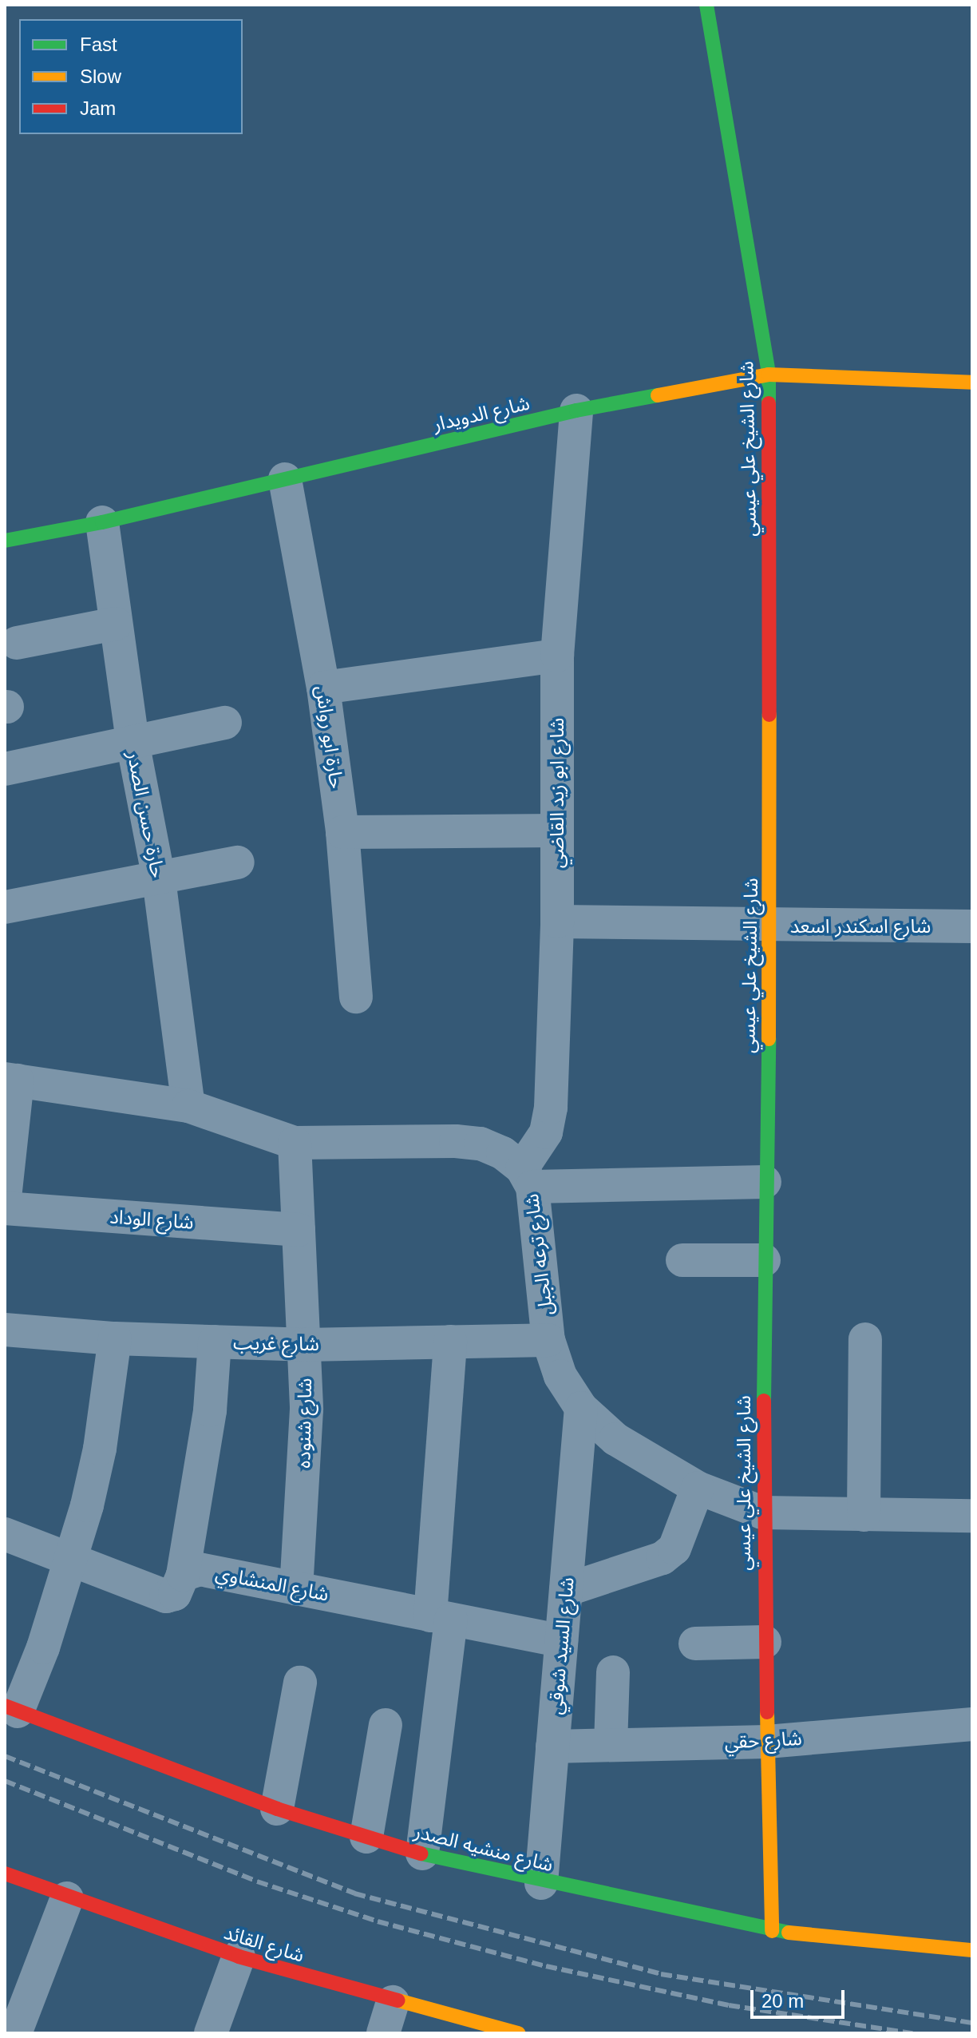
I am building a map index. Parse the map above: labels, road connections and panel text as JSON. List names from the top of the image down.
{
  "streets": {
    "street": [
      "شارع الدويدار",
      "شارع الشيخ علي عيسي",
      "حارة ابو رواش",
      "شارع ابو زيد القاضي",
      "حارة حسن الصدر",
      "شارع اسكندر اسعد",
      "شارع الوداد",
      "شارع ترعه الجبل",
      "شارع غريب",
      "شارع شنوده",
      "شارع المنشاوي",
      "شارع السيد شوقي",
      "شارع حقي",
      "شارع منشيه الصدر",
      "شارع القائد"
    ]
  },
  "crossings": [
    ["شارع الدويدار", "شارع الشيخ علي عيسي"],
    ["شارع الدويدار", "حارة ابو رواش"],
    ["شارع الدويدار", "شارع ابو زيد القاضي"],
    ["شارع الدويدار", "حارة حسن الصدر"],
    ["شارع الشيخ علي عيسي", "شارع اسكندر اسعد"],
    ["شارع الشيخ علي عيسي", "شارع ترعه الجبل"],
    ["شارع الشيخ علي عيسي", "شارع حقي"],
    ["شارع الشيخ علي عيسي", "شارع منشيه الصدر"],
    ["شارع ابو زيد القاضي", "شارع اسكندر اسعد"],
    ["شارع ابو زيد القاضي", "شارع ترعه الجبل"],
    ["حارة حسن الصدر", "شارع ترعه الجبل"],
    ["شارع الوداد", "شارع شنوده"],
    ["شارع ترعه الجبل", "شارع غريب"],
    ["شارع ترعه الجبل", "شارع شنوده"],
    ["شارع ترعه الجبل", "شارع السيد شوقي"],
    ["شارع غريب", "شارع شنوده"],
    ["شارع شنوده", "شارع المنشاوي"],
    ["شارع المنشاوي", "شارع السيد شوقي"],
    ["شارع السيد شوقي", "شارع حقي"],
    ["شارع السيد شوقي", "شارع منشيه الصدر"]
  ],
  "legend": ["Fast", "Slow", "Jam"],
  "scale_bar": "20 m"
}
